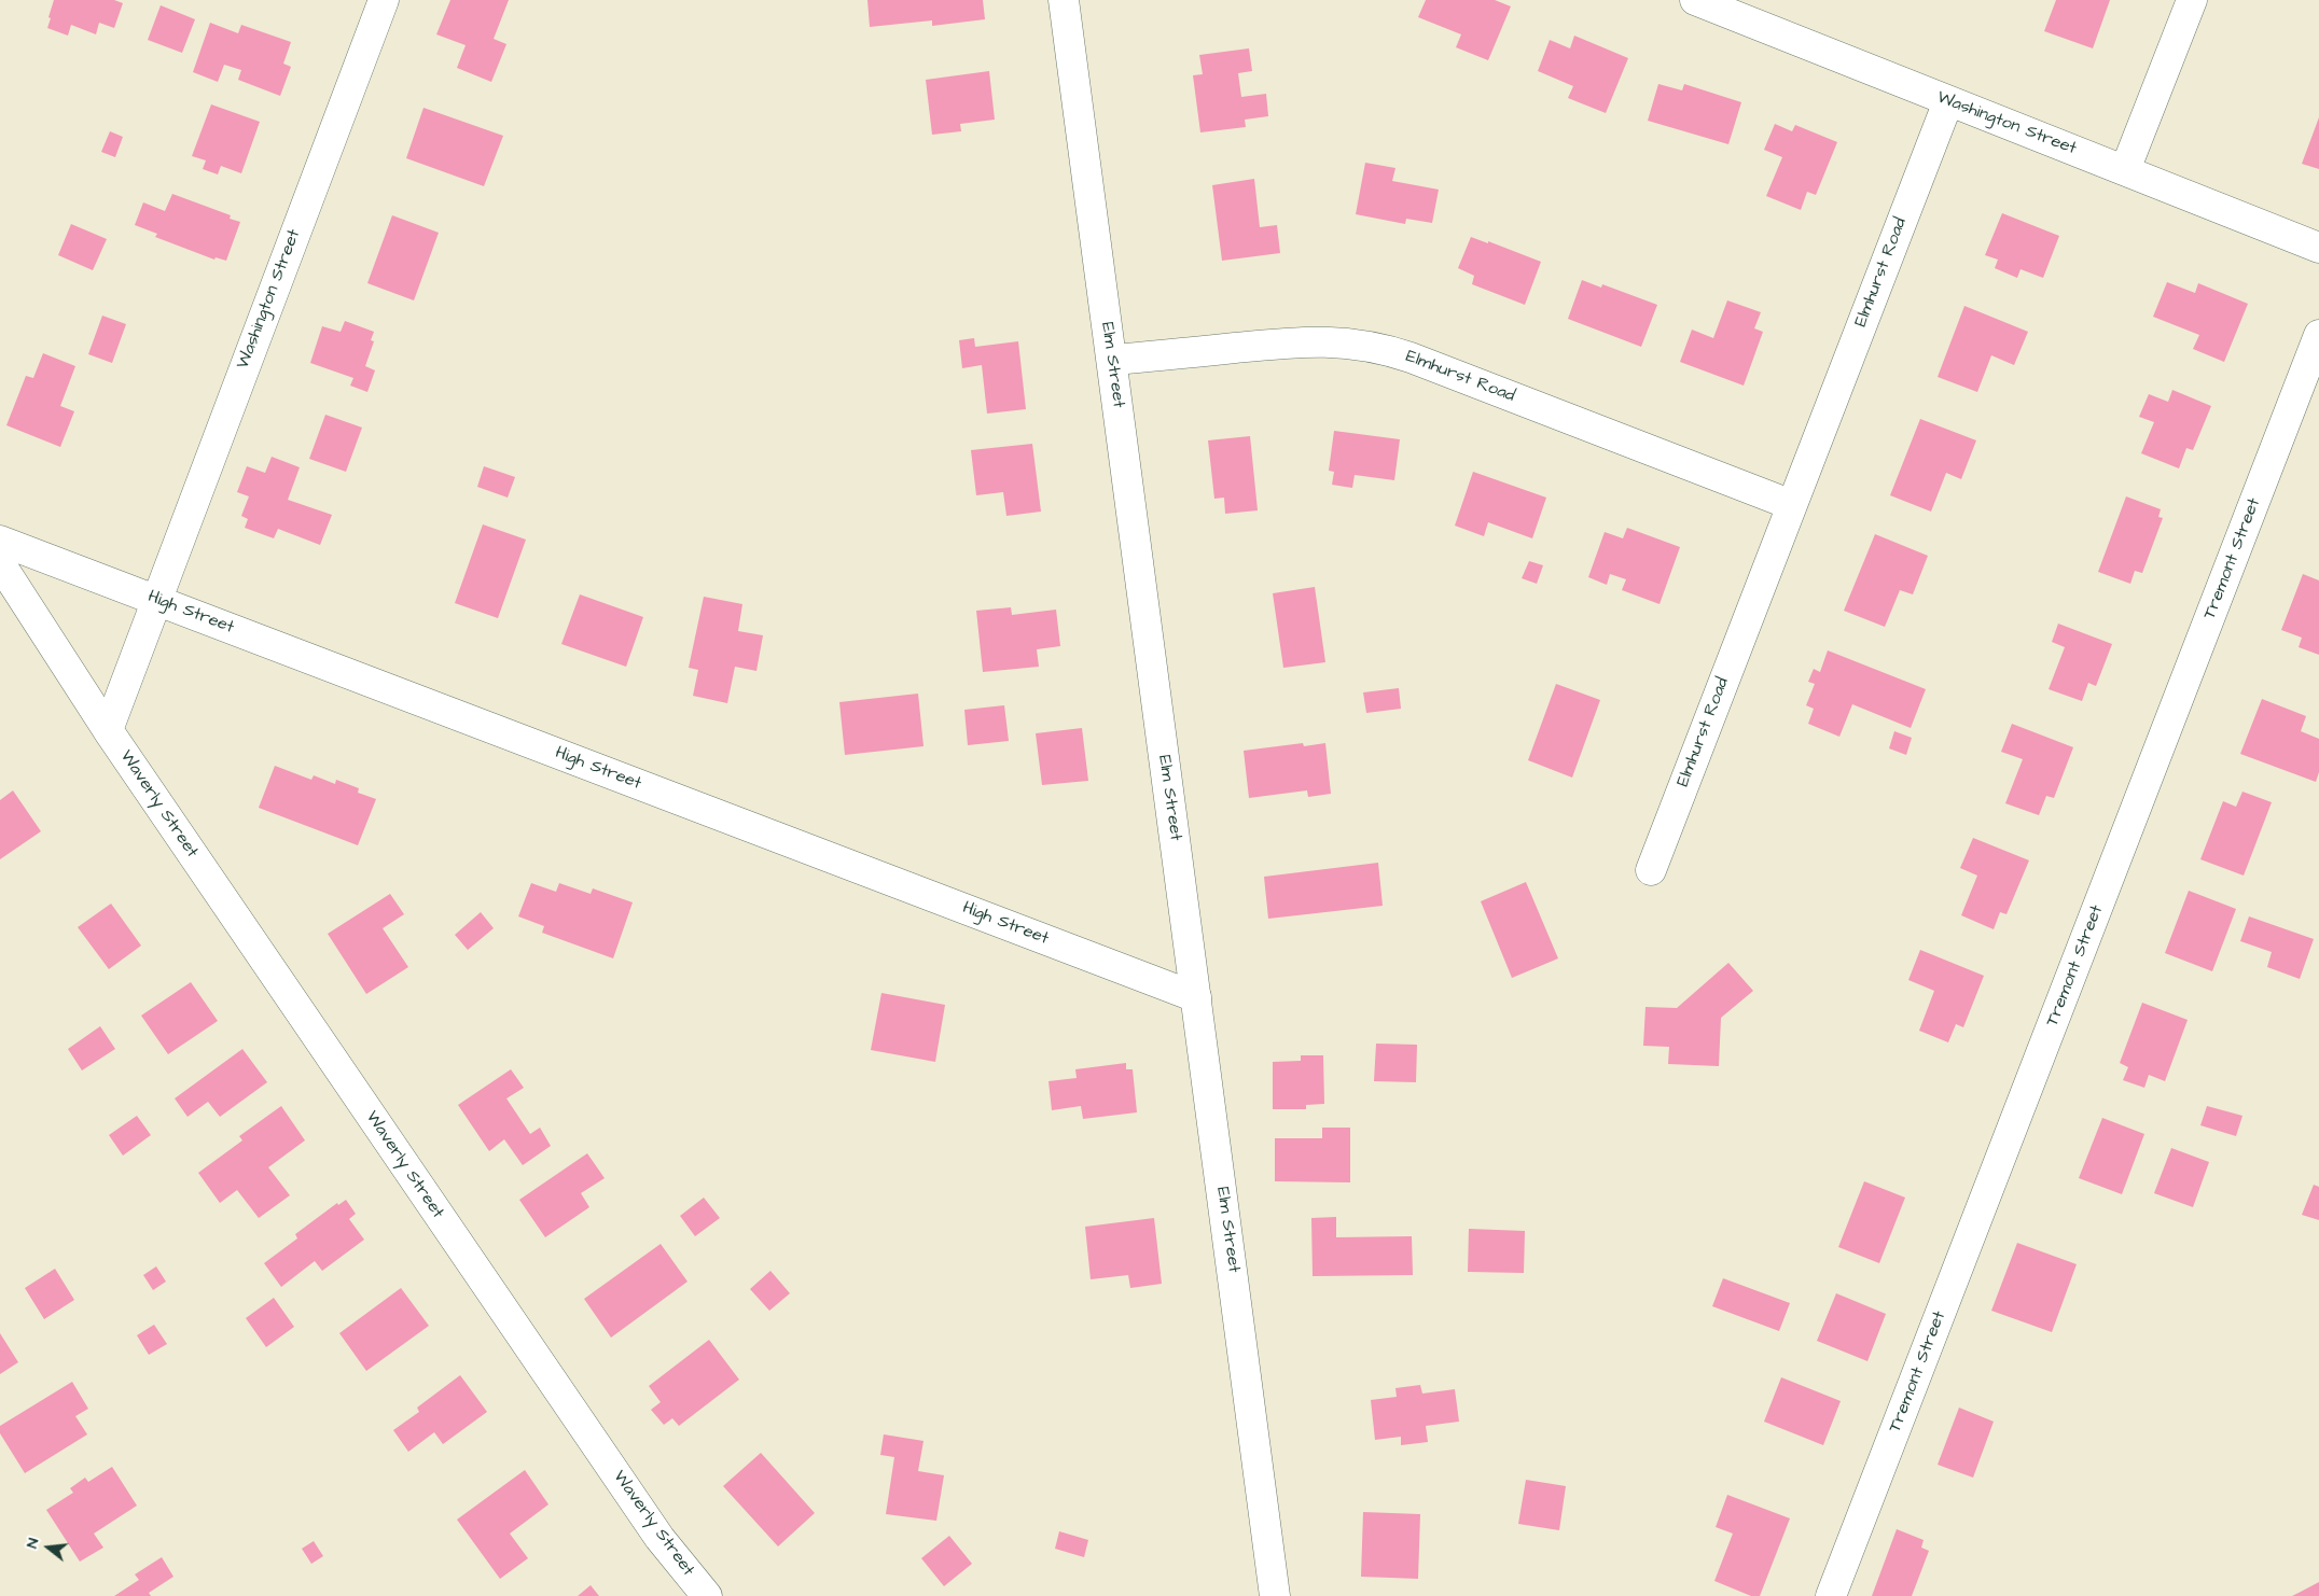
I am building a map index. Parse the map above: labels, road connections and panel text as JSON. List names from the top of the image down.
{
  "streets": {
    "street": [
      "Washington Street",
      "Elmhurst Road",
      "Elm Street",
      "Tremont Street",
      "High Street",
      "Waverly Street"
    ]
  },
  "crossings": [
    ["Washington Street", "Elmhurst Road"],
    ["Washington Street", "High Street"],
    ["Elmhurst Road", "Elm Street"],
    ["Elm Street", "High Street"]
  ],
  "north": "left"
}
